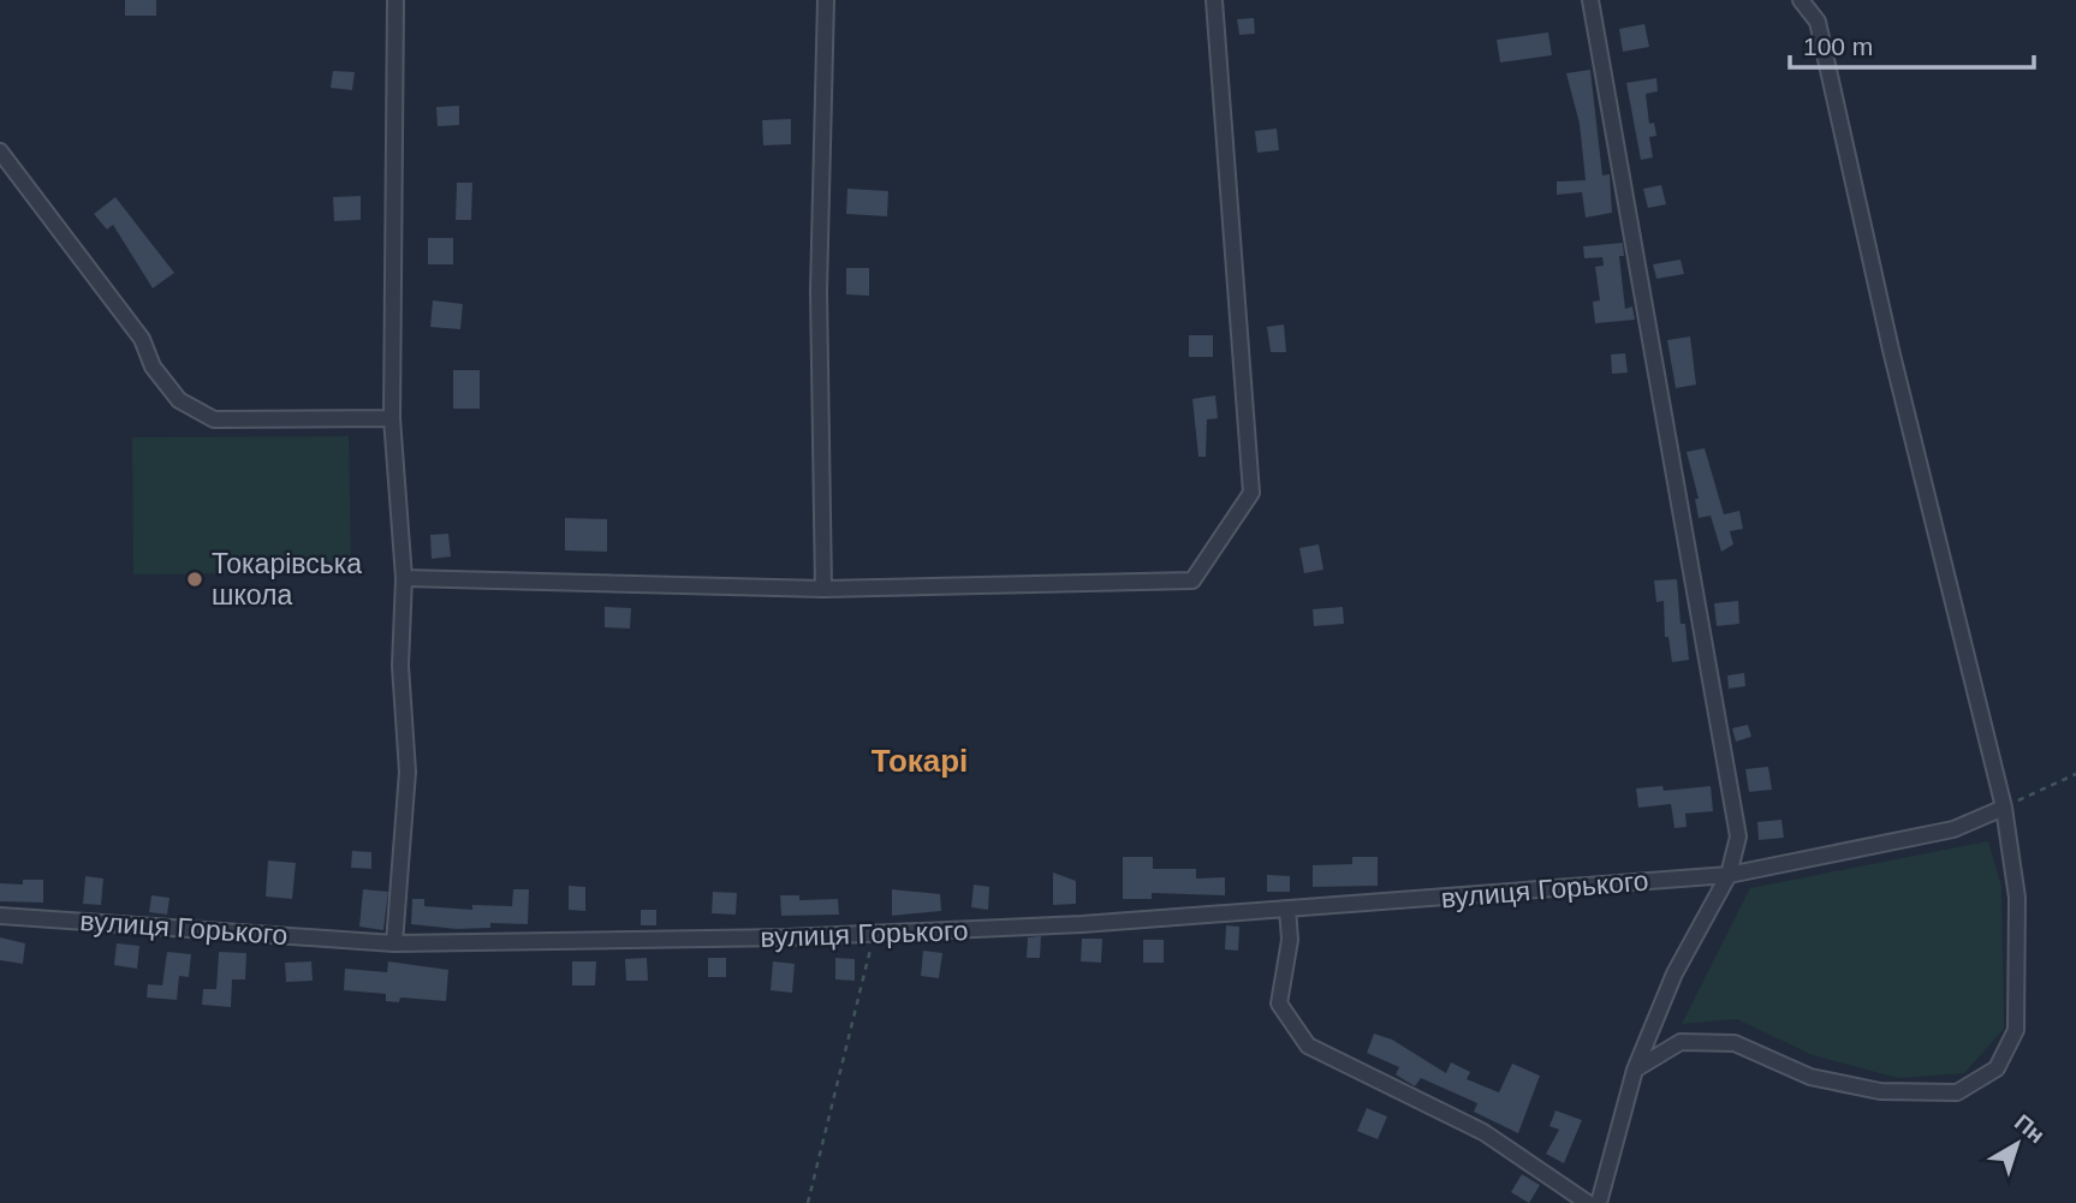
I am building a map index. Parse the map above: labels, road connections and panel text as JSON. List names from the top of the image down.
{
  "streets": {
    "street": ["вулиця Горького"]
  },
  "districts": ["Токарі"],
  "places": ["Токарівська школа"],
  "scale_bar": "100 m",
  "north": "top right"
}
